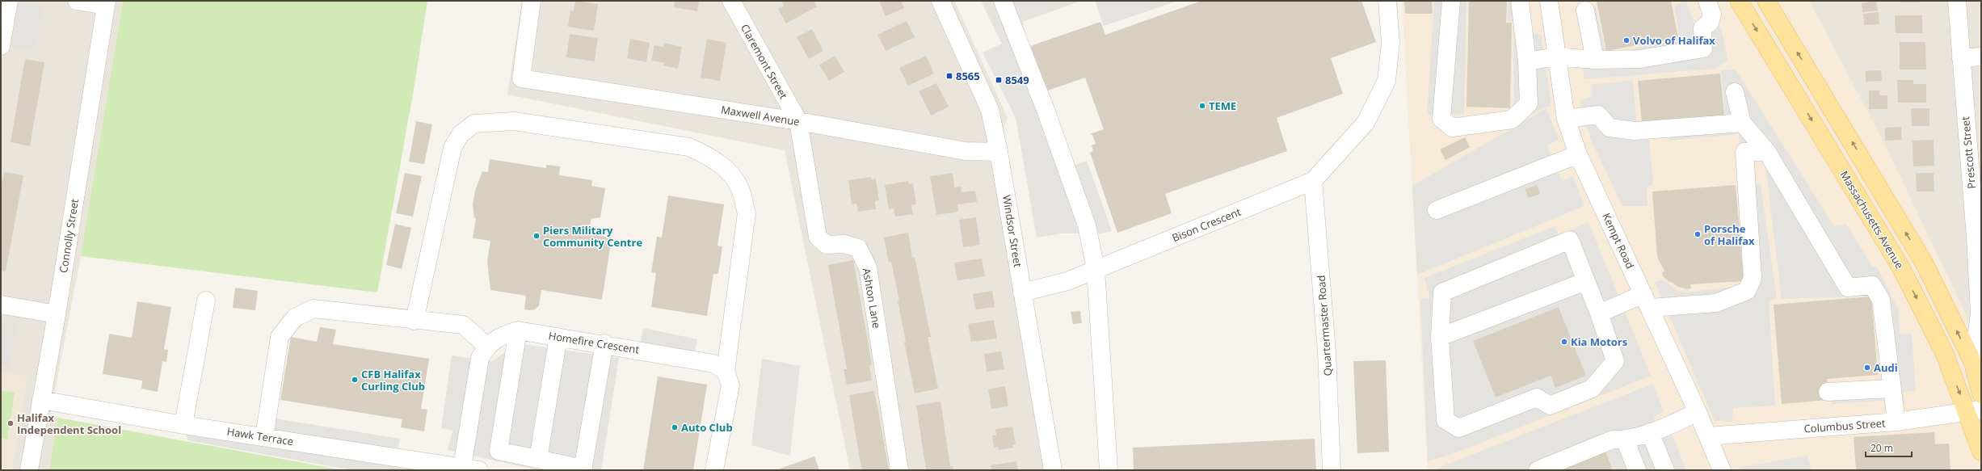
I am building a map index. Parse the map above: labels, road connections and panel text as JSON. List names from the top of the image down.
{
  "streets": {
    "main road": ["Massachusetts Avenue"],
    "street": [
      "Claremont Street",
      "Maxwell Avenue",
      "Prescott Street",
      "Bison Crescent",
      "Windsor Street",
      "Connolly Street",
      "Kempt Road",
      "Ashton Lane",
      "Quartermaster Road",
      "Homefire Crescent",
      "Columbus Street",
      "Hawk Terrace"
    ]
  },
  "crossings": [
    ["Claremont Street", "Maxwell Avenue"],
    ["Claremont Street", "Ashton Lane"],
    ["Maxwell Avenue", "Windsor Street"],
    ["Maxwell Avenue", "Ashton Lane"],
    ["Massachusetts Avenue", "Columbus Street"],
    ["Bison Crescent", "Windsor Street"],
    ["Bison Crescent", "Quartermaster Road"],
    ["Connolly Street", "Hawk Terrace"],
    ["Kempt Road", "Columbus Street"],
    ["Homefire Crescent", "Hawk Terrace"]
  ],
  "places": {
    "other": [
      "Volvo of Halifax",
      "TEME",
      "Porsche of Halifax",
      "Piers Military Community Centre",
      "Kia Motors",
      "Audi",
      "CFB Halifax Curling Club",
      "Halifax Independent School",
      "Auto Club"
    ],
    "transit": ["8565", "8549"]
  },
  "scale_bar": "20 m"
}
